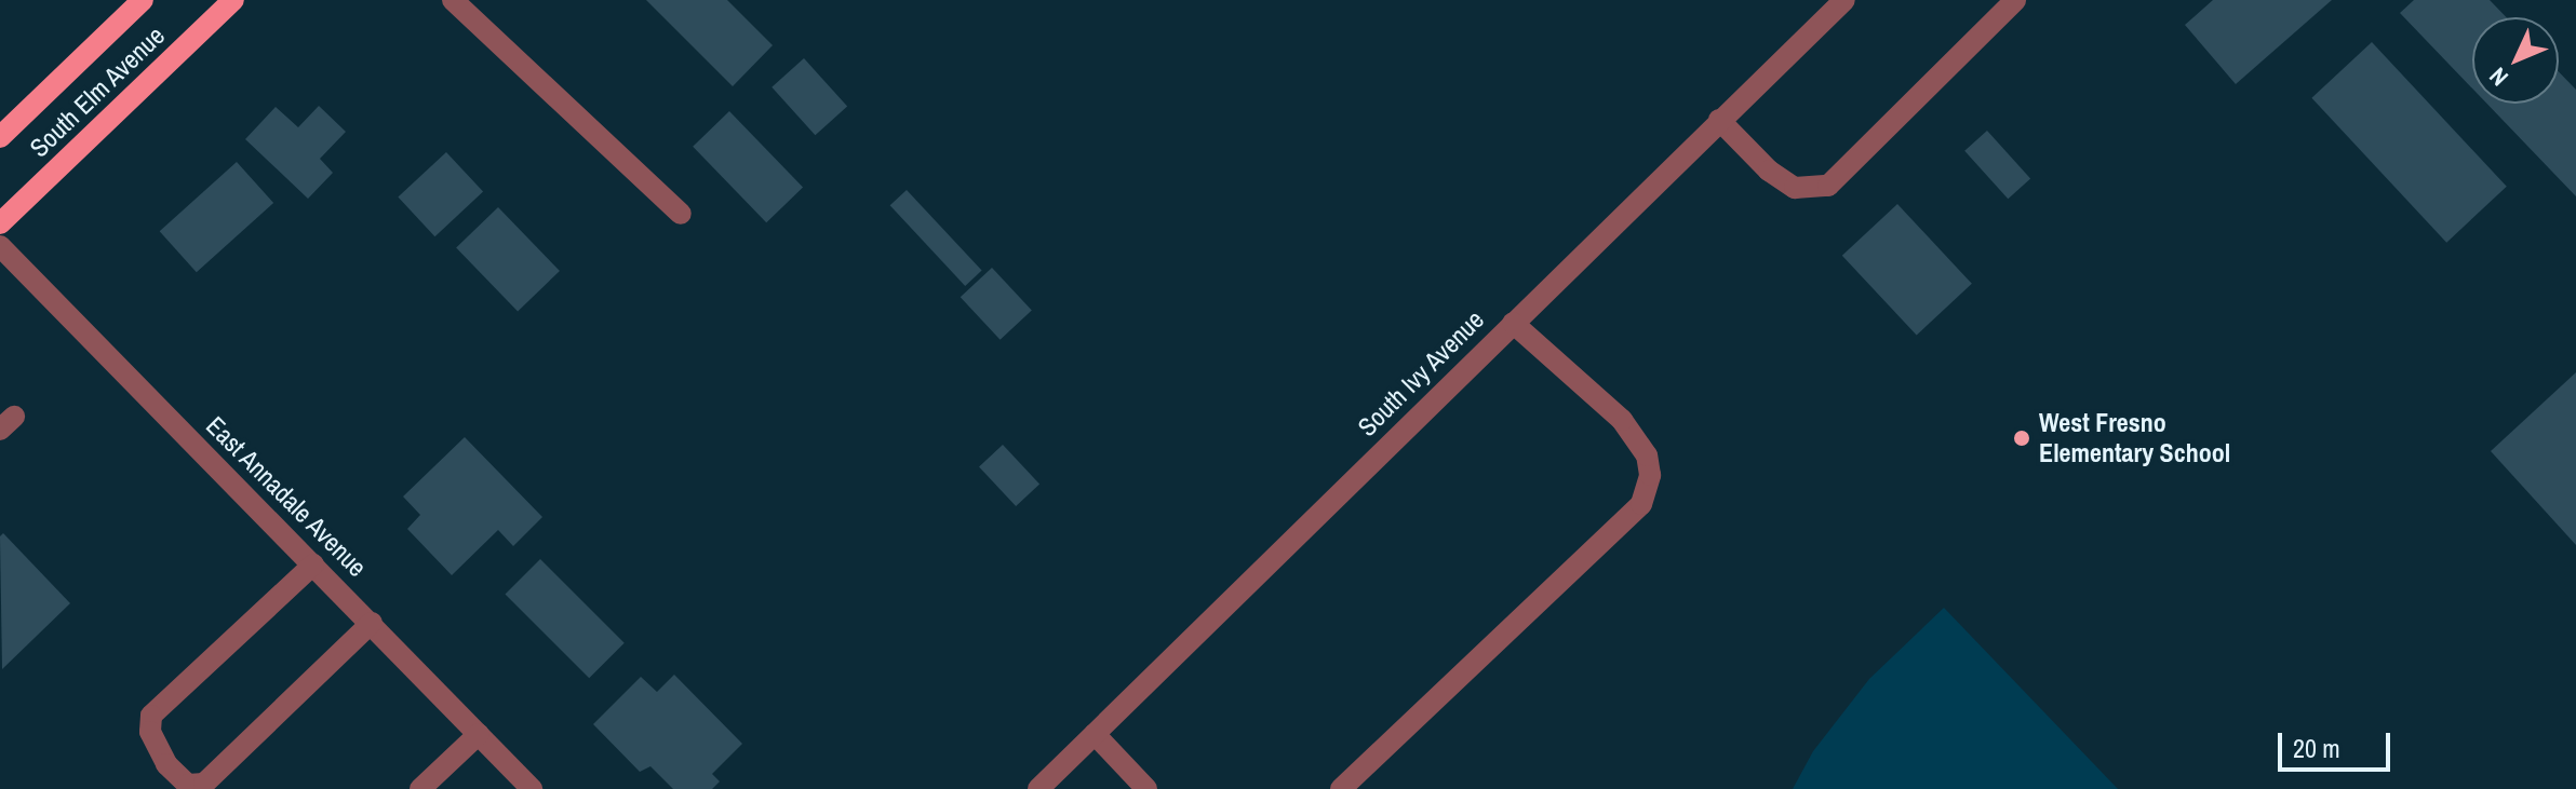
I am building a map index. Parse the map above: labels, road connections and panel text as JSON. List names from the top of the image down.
{
  "streets": {
    "main road": ["South Elm Avenue"],
    "street": ["South Ivy Avenue", "East Annadale Avenue"]
  },
  "places": ["West Fresno Elementary School"],
  "scale_bar": "20 m",
  "north": "bottom left"
}
